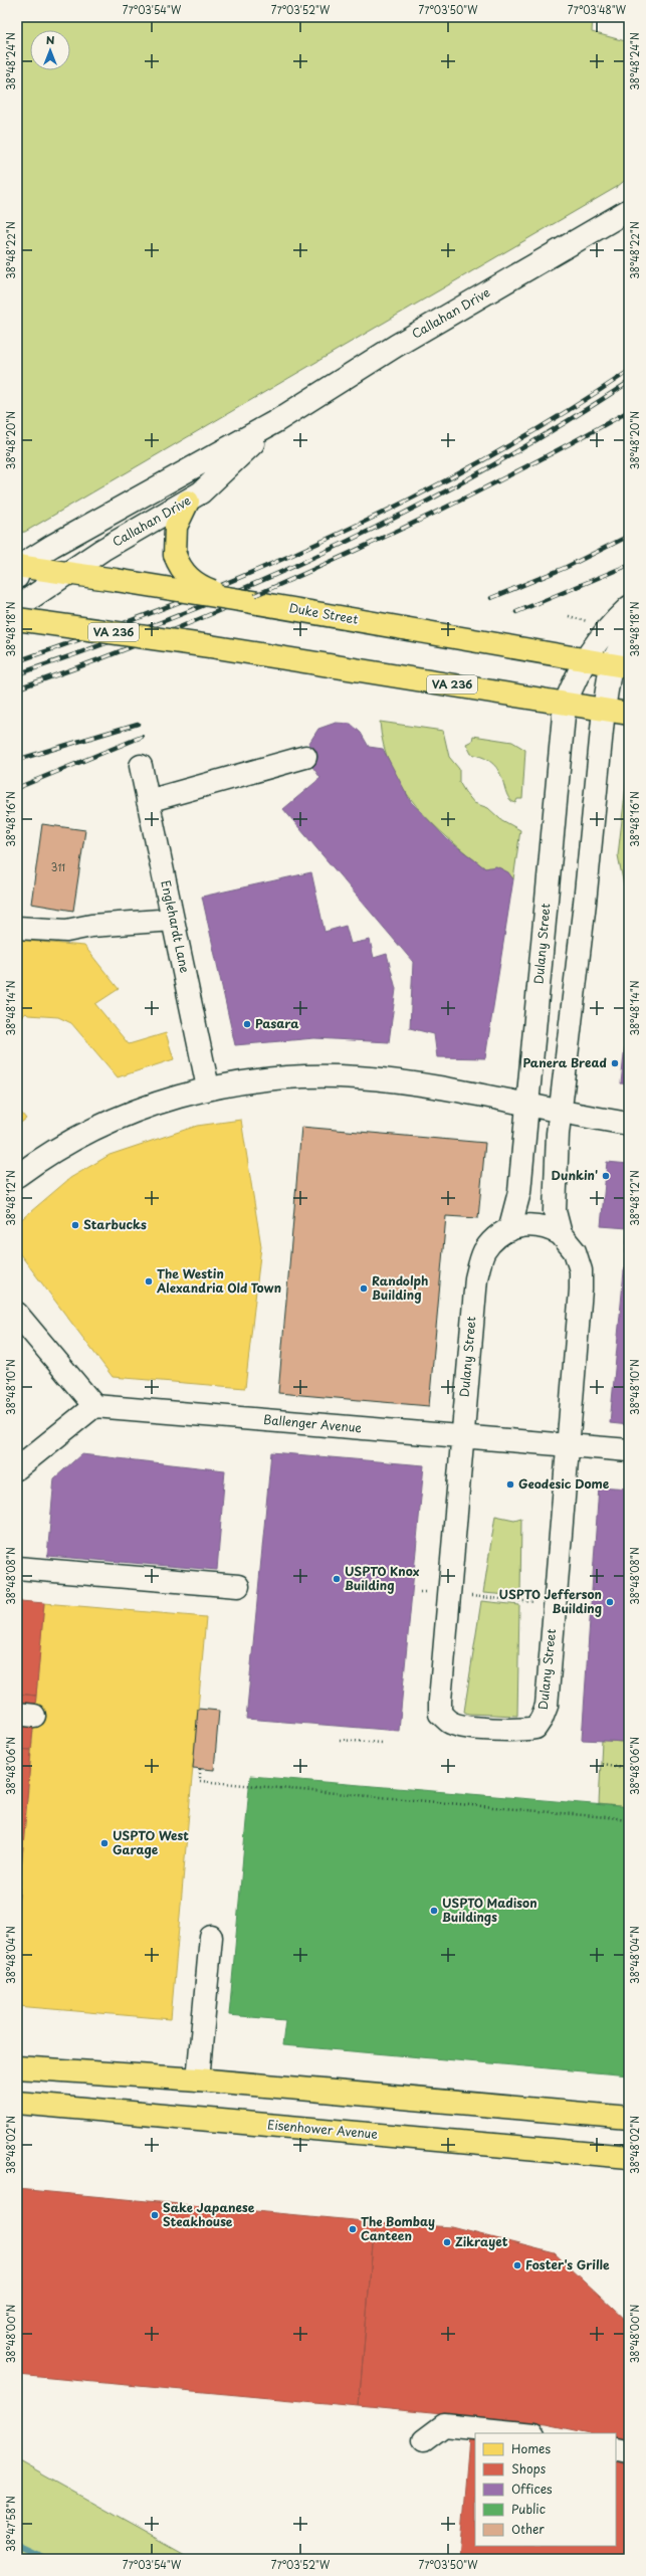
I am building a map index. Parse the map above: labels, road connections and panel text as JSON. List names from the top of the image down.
{
  "streets": {
    "main road": ["Duke Street", "VA 236", "Eisenhower Avenue"],
    "street": [
      "Callahan Drive",
      "Englehardt Lane",
      "Dulany Street",
      "Ballenger Avenue"
    ]
  },
  "crossings": [
    ["Callahan Drive", "Duke Street"],
    ["Duke Street", "Dulany Street"],
    ["VA 236", "Dulany Street"],
    ["Dulany Street", "Ballenger Avenue"]
  ],
  "places": [
    "Pasara",
    "Panera Bread",
    "Dunkin'",
    "Starbucks",
    "The Westin Alexandria Old Town",
    "Randolph Building",
    "Geodesic Dome",
    "USPTO Knox Building",
    "USPTO Jefferson Building",
    "USPTO West Garage",
    "USPTO Madison Buildings",
    "Sake Japanese Steakhouse",
    "The Bombay Canteen",
    "Zikrayet",
    "Foster's Grille"
  ],
  "house_numbers": ["311"],
  "legend": [
    "Homes",
    "Shops",
    "Offices",
    "Public",
    "Other"
  ],
  "north": "top",
  "coordinates": [
    "77°03'54\"W",
    "77°03'52\"W",
    "77°03'50\"W",
    "77°03'48\"W",
    "38°48'24\"N",
    "38°48'22\"N",
    "38°48'20\"N",
    "38°48'18\"N",
    "38°48'16\"N",
    "38°48'14\"N",
    "38°48'12\"N",
    "38°48'10\"N",
    "38°48'08\"N",
    "38°48'06\"N",
    "38°48'04\"N",
    "38°48'02\"N",
    "38°48'00\"N",
    "38°47'58\"N"
  ]
}
